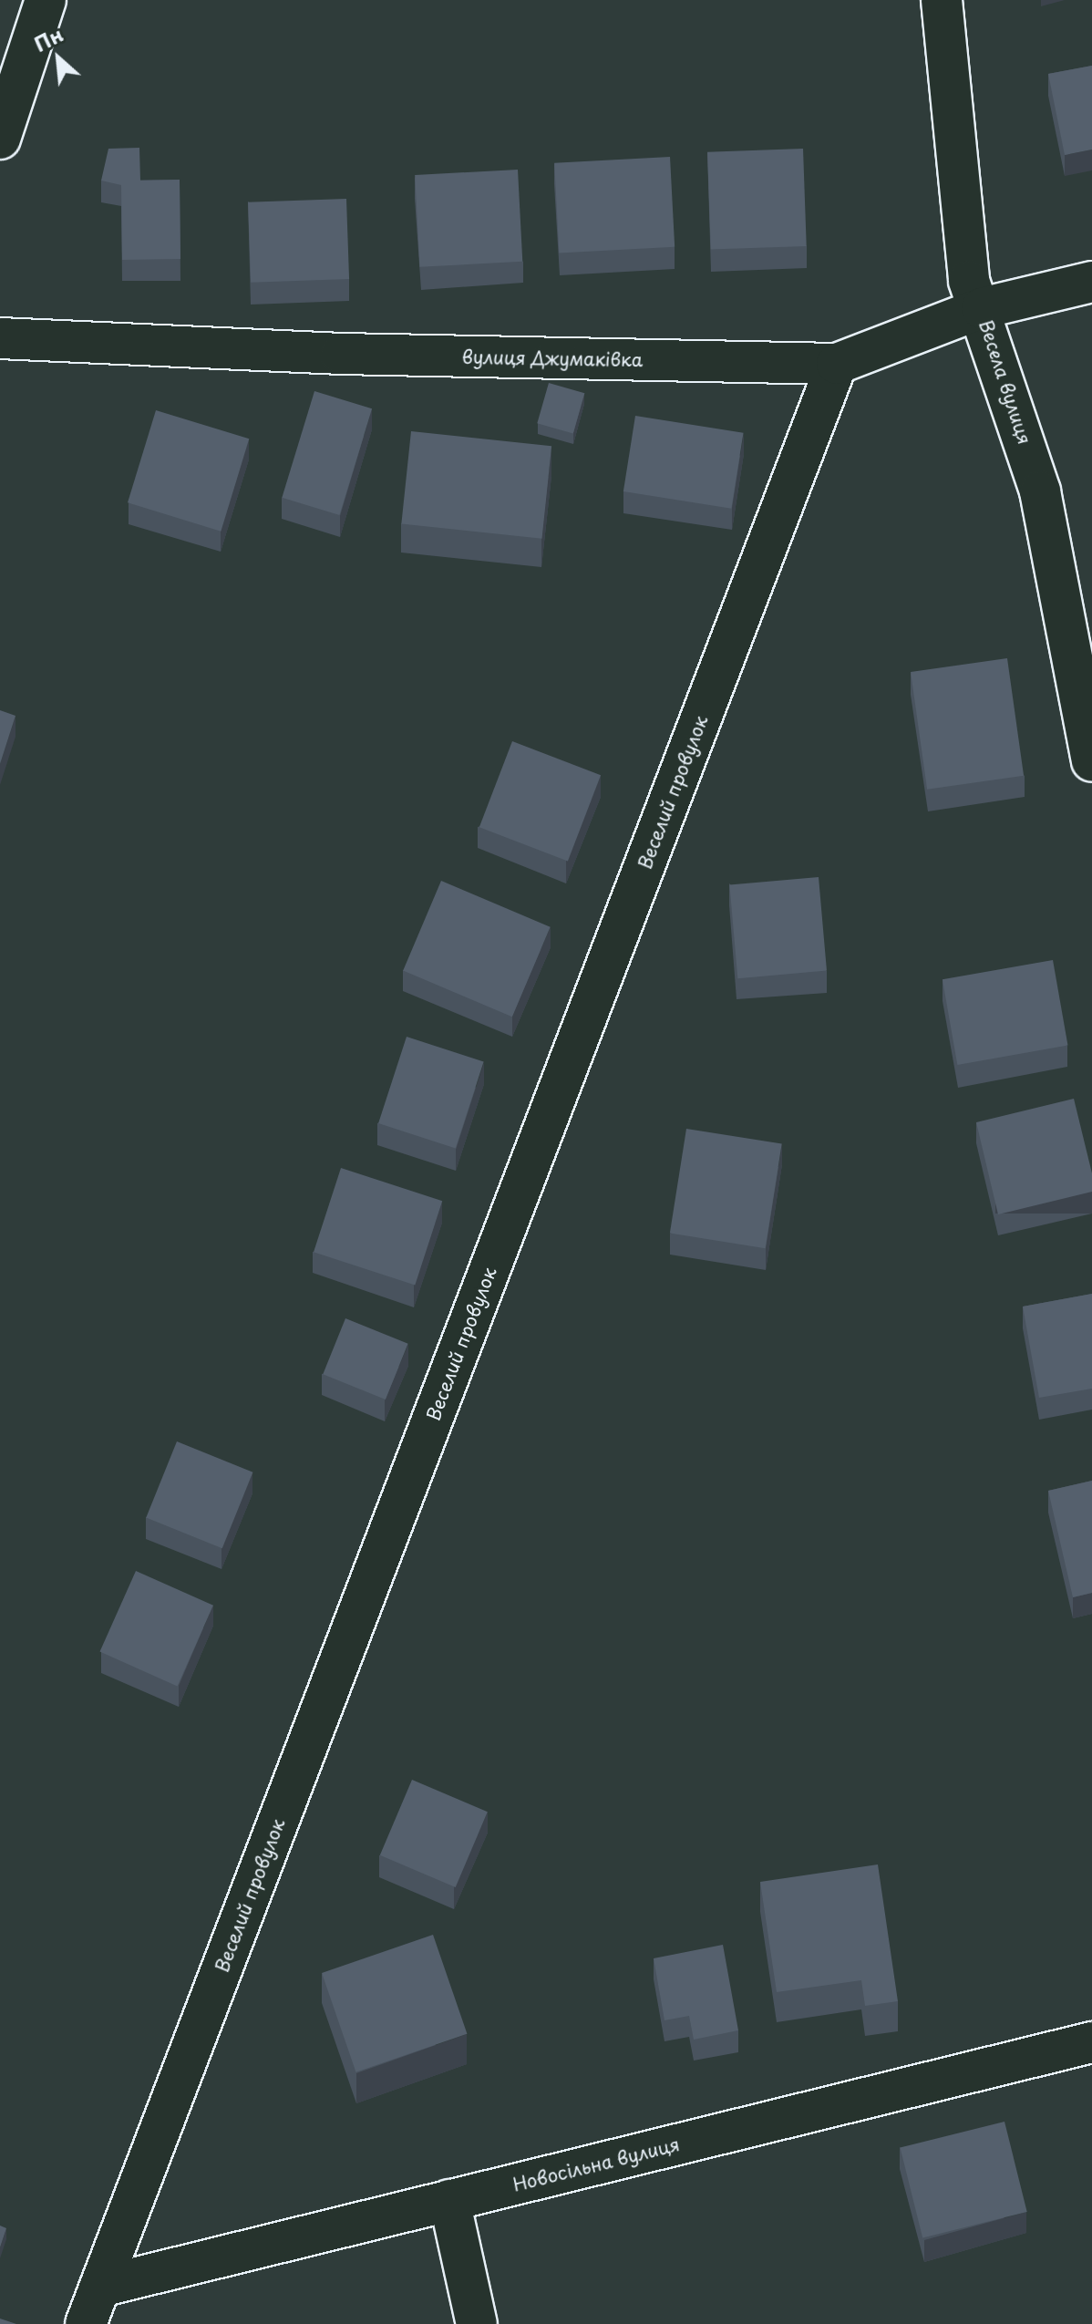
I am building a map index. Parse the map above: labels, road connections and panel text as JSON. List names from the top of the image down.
{
  "streets": {
    "street": [
      "вулиця Джумаківка",
      "Весела вулиця",
      "Веселий провулок",
      "Новосільна вулиця"
    ]
  },
  "crossings": [
    ["вулиця Джумаківка", "Весела вулиця"],
    ["вулиця Джумаківка", "Веселий провулок"],
    ["Веселий провулок", "Новосільна вулиця"]
  ],
  "north": "top left"
}
